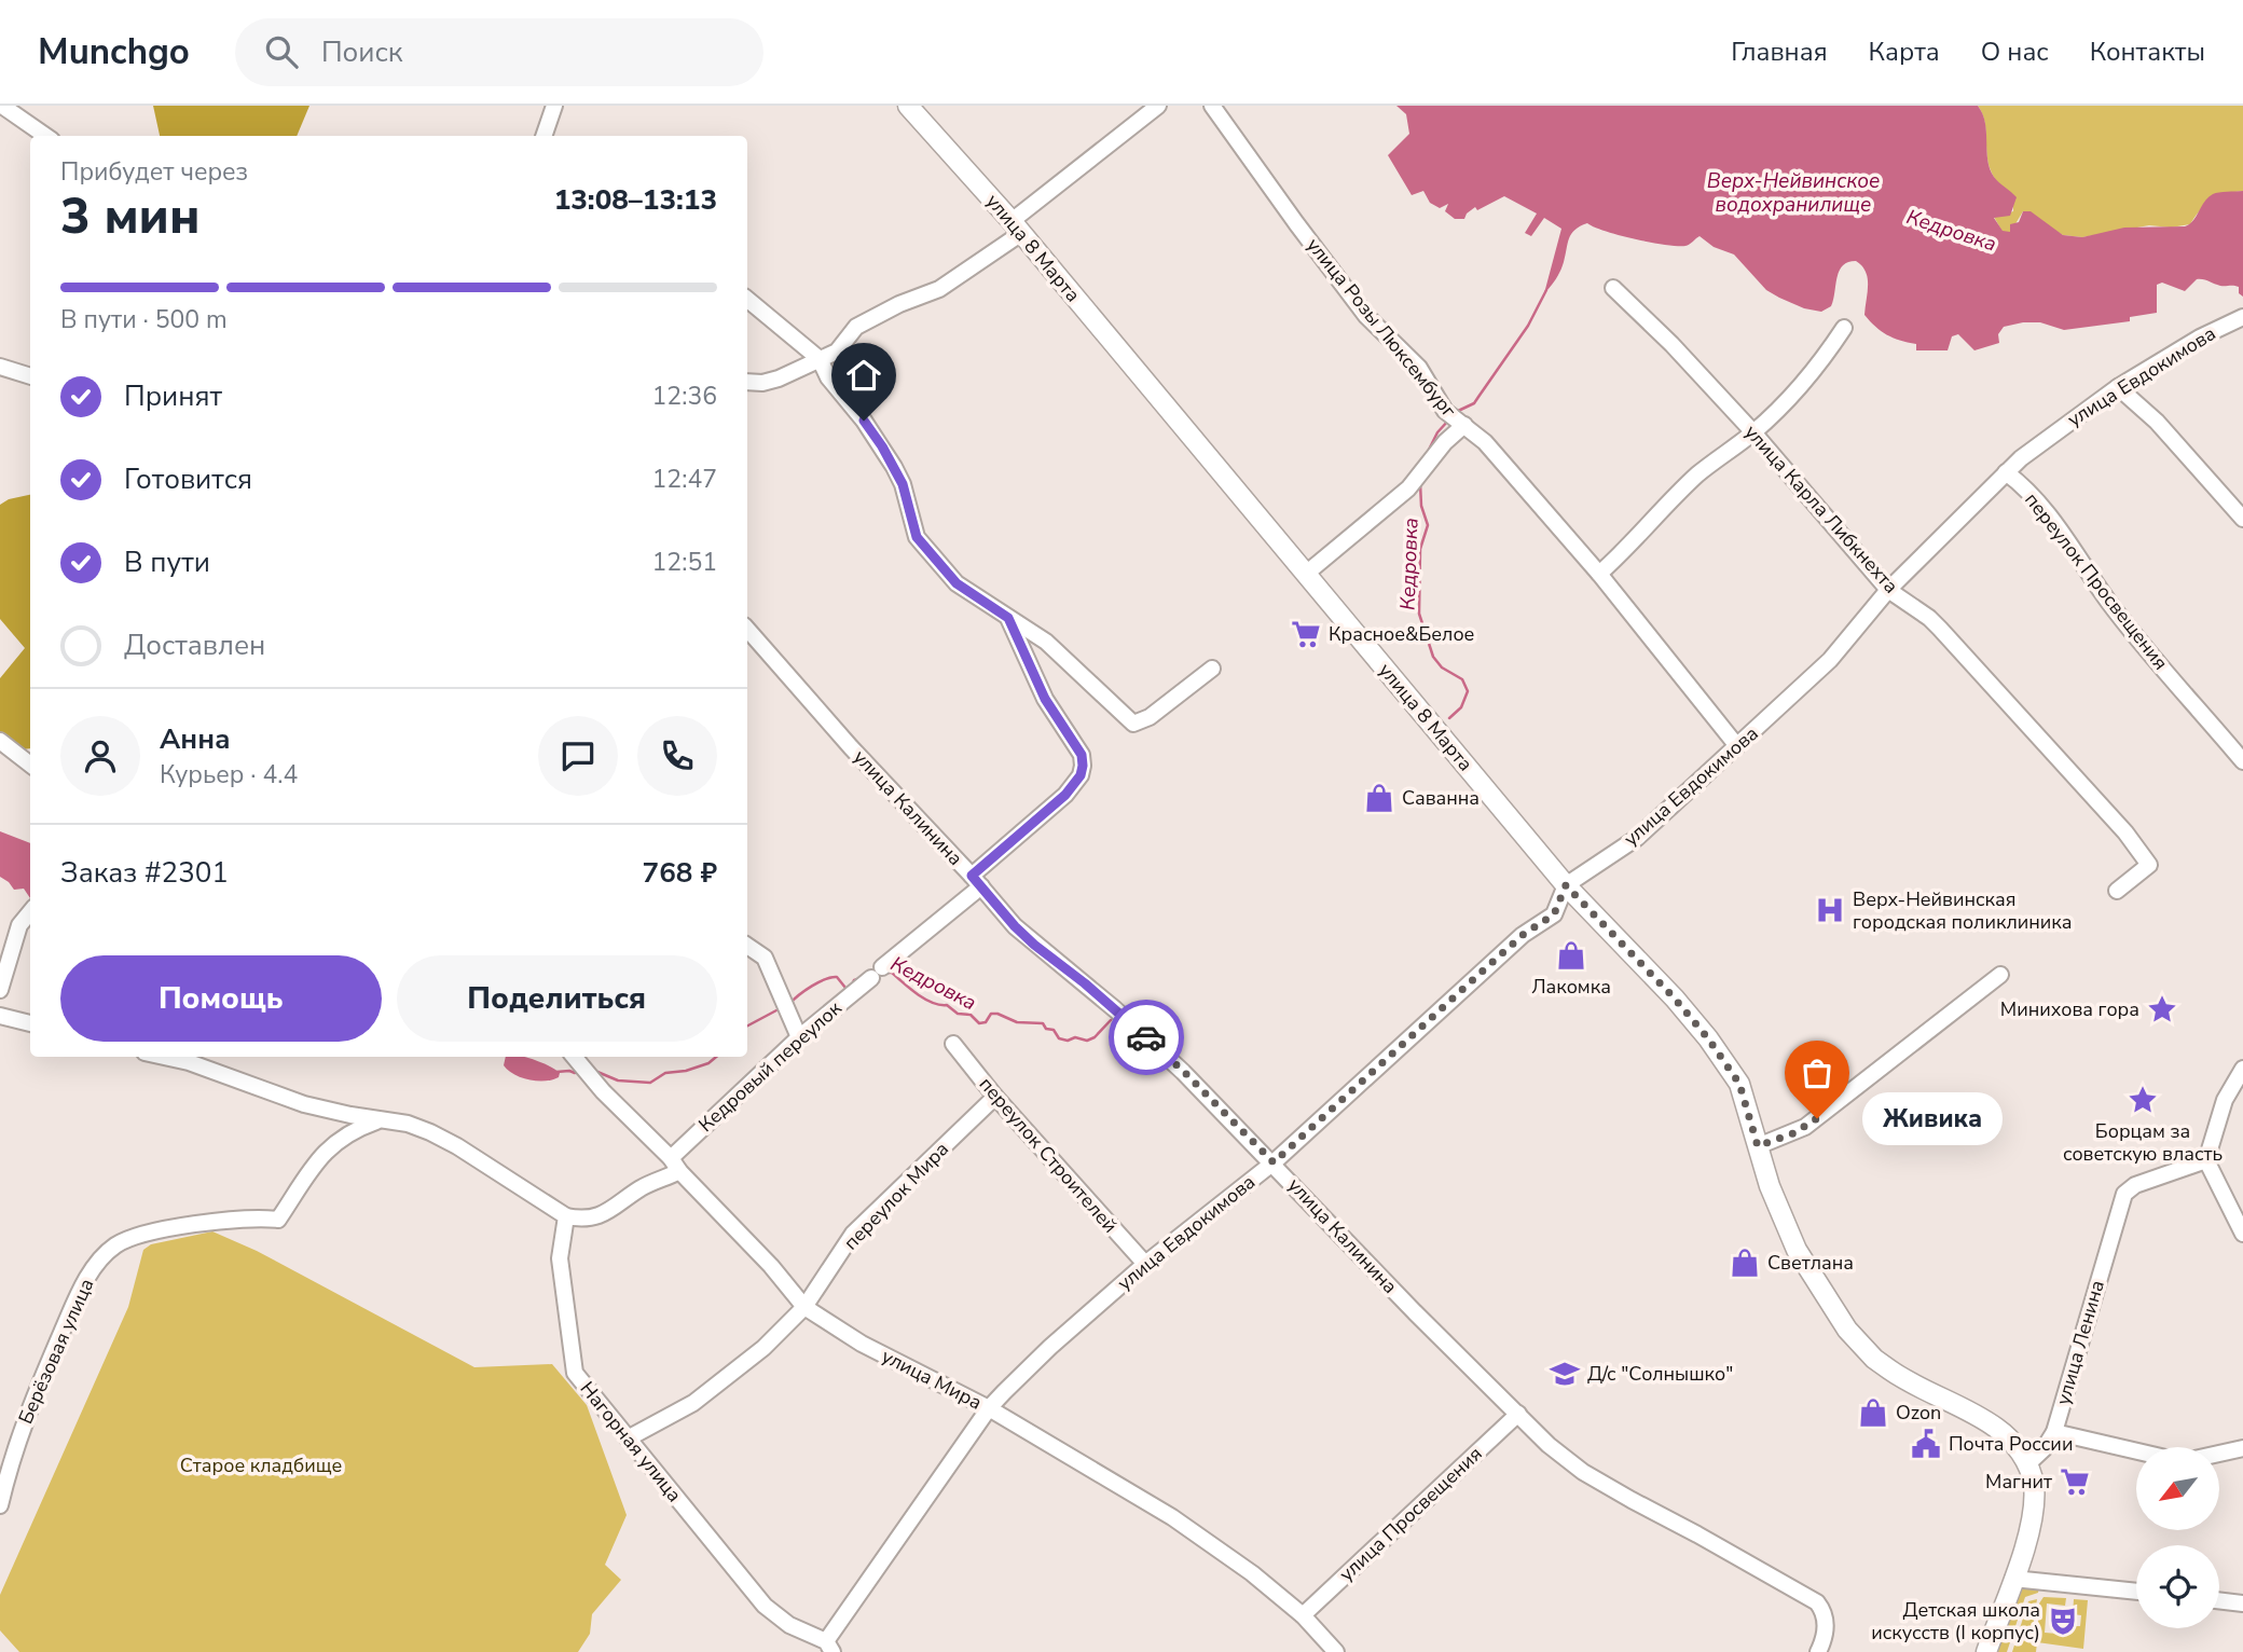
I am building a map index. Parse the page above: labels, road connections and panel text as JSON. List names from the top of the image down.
{
  "streets": {
    "main road": ["улица 8 Марта"],
    "street": [
      "улица Розы Люксембург",
      "улица Евдокимова",
      "улица Карла Либкнехта",
      "переулок Просвещения",
      "улица Калинина",
      "Кедровый переулок",
      "переулок Строителей",
      "переулок Мира",
      "улица Ленина",
      "Берёзовая улица",
      "улица Мира",
      "Нагорная улица",
      "улица Просвещения"
    ]
  },
  "crossings": [
    ["улица 8 Марта", "улица Евдокимова"],
    ["улица 8 Марта", "улица Ленина"],
    ["улица Розы Люксембург", "улица Евдокимова"],
    ["улица Евдокимова", "улица Карла Либкнехта"],
    ["улица Евдокимова", "переулок Просвещения"],
    ["улица Евдокимова", "улица Калинина"],
    ["улица Евдокимова", "переулок Строителей"],
    ["улица Евдокимова", "улица Мира"],
    ["улица Евдокимова", "Нагорная улица"],
    ["улица Калинина", "Кедровый переулок"],
    ["улица Калинина", "улица Просвещения"],
    ["Кедровый переулок", "улица Мира"],
    ["переулок Строителей", "переулок Мира"],
    ["переулок Мира", "улица Мира"],
    ["переулок Мира", "Нагорная улица"],
    ["улица Мира", "улица Просвещения"]
  ],
  "water": ["Верх-Нейвинское водохранилище", "Кедровка"],
  "parks": ["Старое кладбище"],
  "places": {
    "supermarket": ["Красное&Белое", "Магнит"],
    "shop": [
      "Саванна",
      "Лакомка",
      "Светлана",
      "Ozon"
    ],
    "hospital": ["Верх-Нейвинская городская поликлиника"],
    "place": ["Минихова гора", "Борцам за советскую власть"],
    "other": ["Живика"],
    "school or university": ["Д/с \"Солнышко\""],
    "public building": ["Почта России"],
    "theatre": ["Детская школа искусств (I корпус)"]
  },
  "north": "bottom left",
  "page": {
    "header": "Munchgo",
    "search": "Поиск",
    "nav": [
      "Главная",
      "Карта",
      "О нас",
      "Контакты"
    ],
    "heading": ["3 мин", "Прибудет через", "13:08–13:13"],
    "panel": [
      "Анна",
      "Курьер · 4.4",
      "Заказ #2301",
      "768 ₽"
    ],
    "bar": "В пути · 500 m",
    "list": [
      ["Принят", "12:36"],
      ["Готовится", "12:47"],
      ["В пути", "12:51"],
      "Доставлен"
    ],
    "buttons": ["Помощь", "Поделиться"],
    "bubble": "Живика"
  }
}
